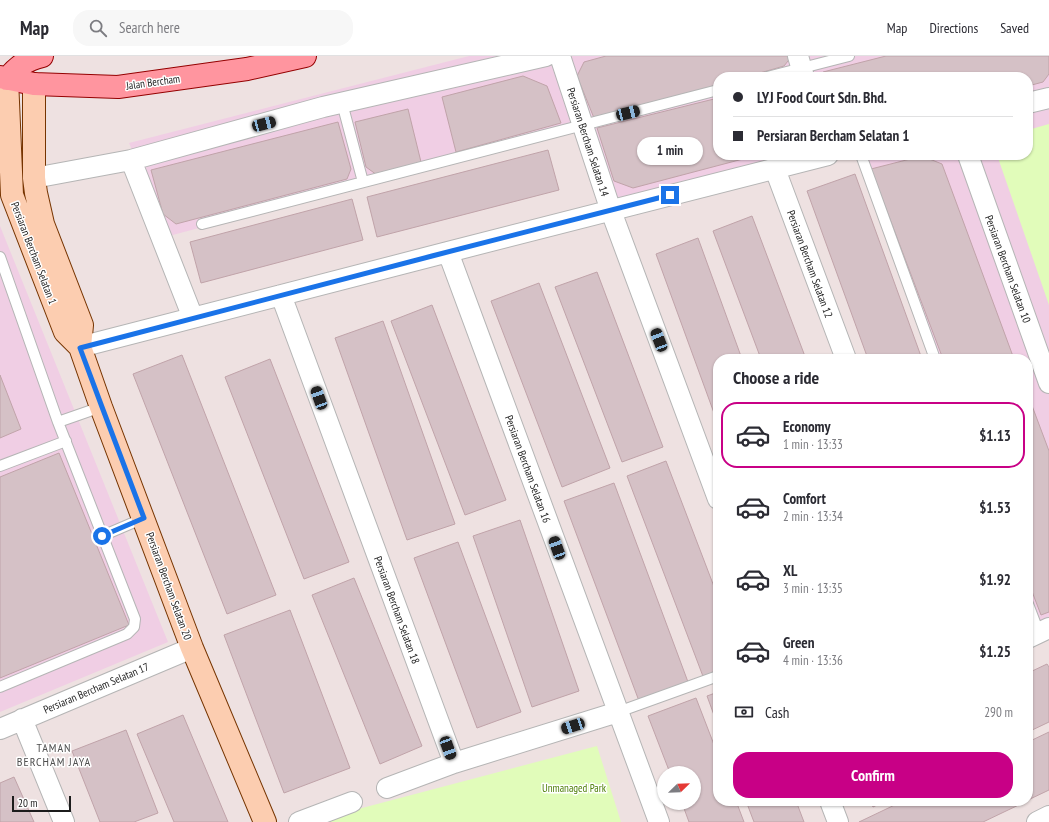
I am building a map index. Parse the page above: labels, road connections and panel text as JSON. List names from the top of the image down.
{
  "streets": {
    "main road": ["Jalan Bercham"],
    "street": [
      "Persiaran Bercham Selatan 14",
      "Persiaran Bercham Selatan 1",
      "Persiaran Bercham Selatan 12",
      "Persiaran Bercham Selatan 10",
      "Persiaran Bercham Selatan 16",
      "Persiaran Bercham Selatan 20",
      "Persiaran Bercham Selatan 18",
      "Persiaran Bercham Selatan 17"
    ]
  },
  "crossings": [
    ["Jalan Bercham", "Persiaran Bercham Selatan 1"],
    ["Persiaran Bercham Selatan 1", "Persiaran Bercham Selatan 20"],
    ["Persiaran Bercham Selatan 20", "Persiaran Bercham Selatan 17"]
  ],
  "districts": ["TAMAN BERCHAM JAYA"],
  "parks": ["Unmanaged Park"],
  "scale_bar": "20 m",
  "north": "top right",
  "page": {
    "header": "Map",
    "search": "Search here",
    "nav": ["Map", "Directions", "Saved"],
    "banner": ["LYJ Food Court Sdn. Bhd.", "Persiaran Bercham Selatan 1"],
    "bubble": "1 min",
    "heading": "Choose a ride",
    "list": [
      {
        "name": "Economy",
        "note": "1 min · 13:33",
        "value": "$1.13"
      },
      {
        "name": "Comfort",
        "note": "2 min · 13:34",
        "value": "$1.53"
      },
      {
        "name": "XL",
        "note": "3 min · 13:35",
        "value": "$1.92"
      },
      {
        "name": "Green",
        "note": "4 min · 13:36",
        "value": "$1.25"
      }
    ],
    "pay": ["Cash", "290 m"],
    "buttons": "Confirm",
    "scale": "20 m"
  }
}
